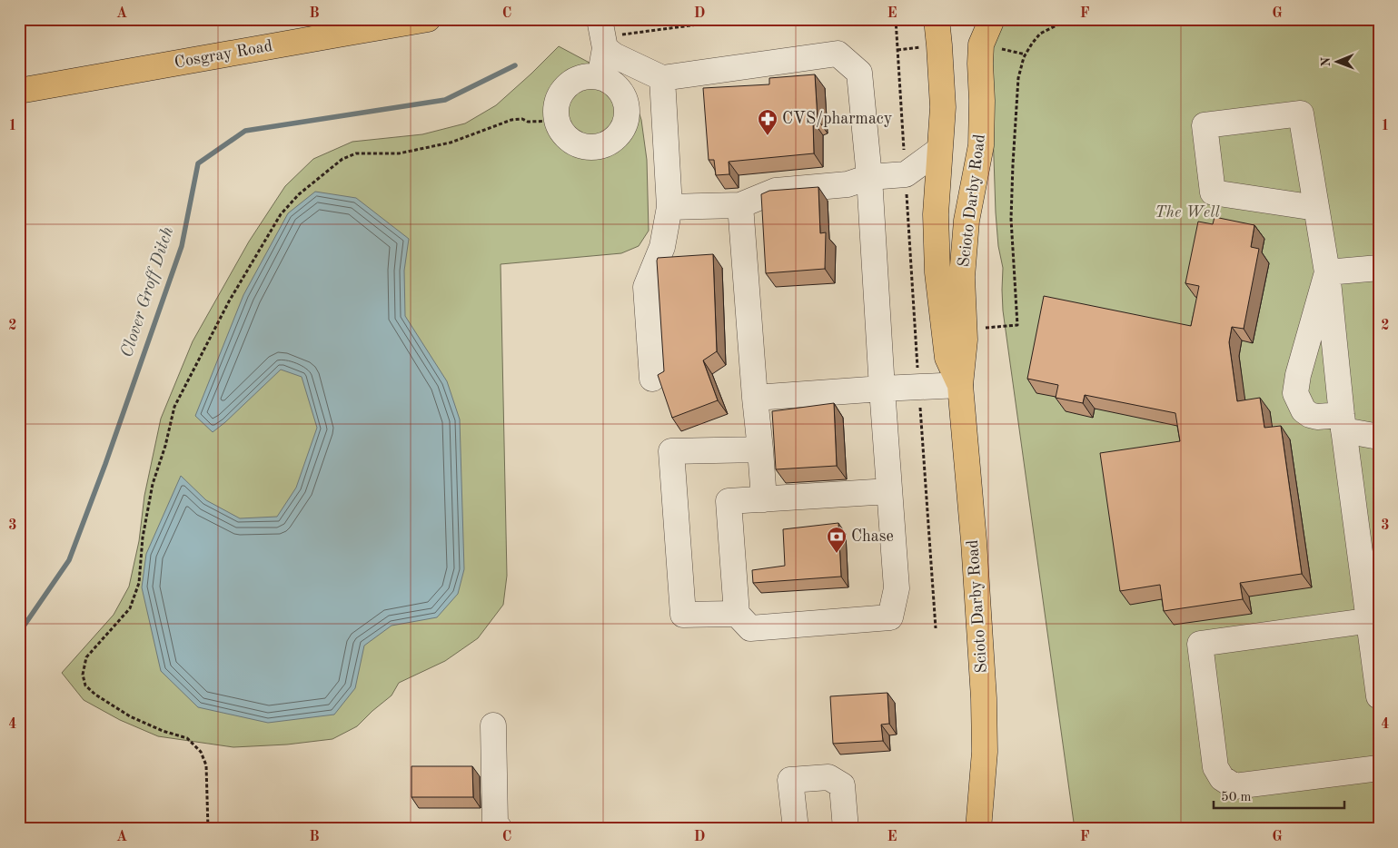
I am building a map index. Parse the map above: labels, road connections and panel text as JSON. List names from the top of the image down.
{
  "streets": {
    "main road": ["Cosgray Road", "Scioto Darby Road"]
  },
  "water": ["Clover Groff Ditch"],
  "parks": ["The Well"],
  "places": {
    "pharmacy": ["CVS/pharmacy"],
    "bank": ["Chase"]
  },
  "scale_bar": "50 m",
  "north": "left",
  "grid": {
    "columns": [
      "A",
      "B",
      "C",
      "D",
      "E",
      "F",
      "G"
    ],
    "rows": [
      "1",
      "2",
      "3",
      "4"
    ]
  }
}
